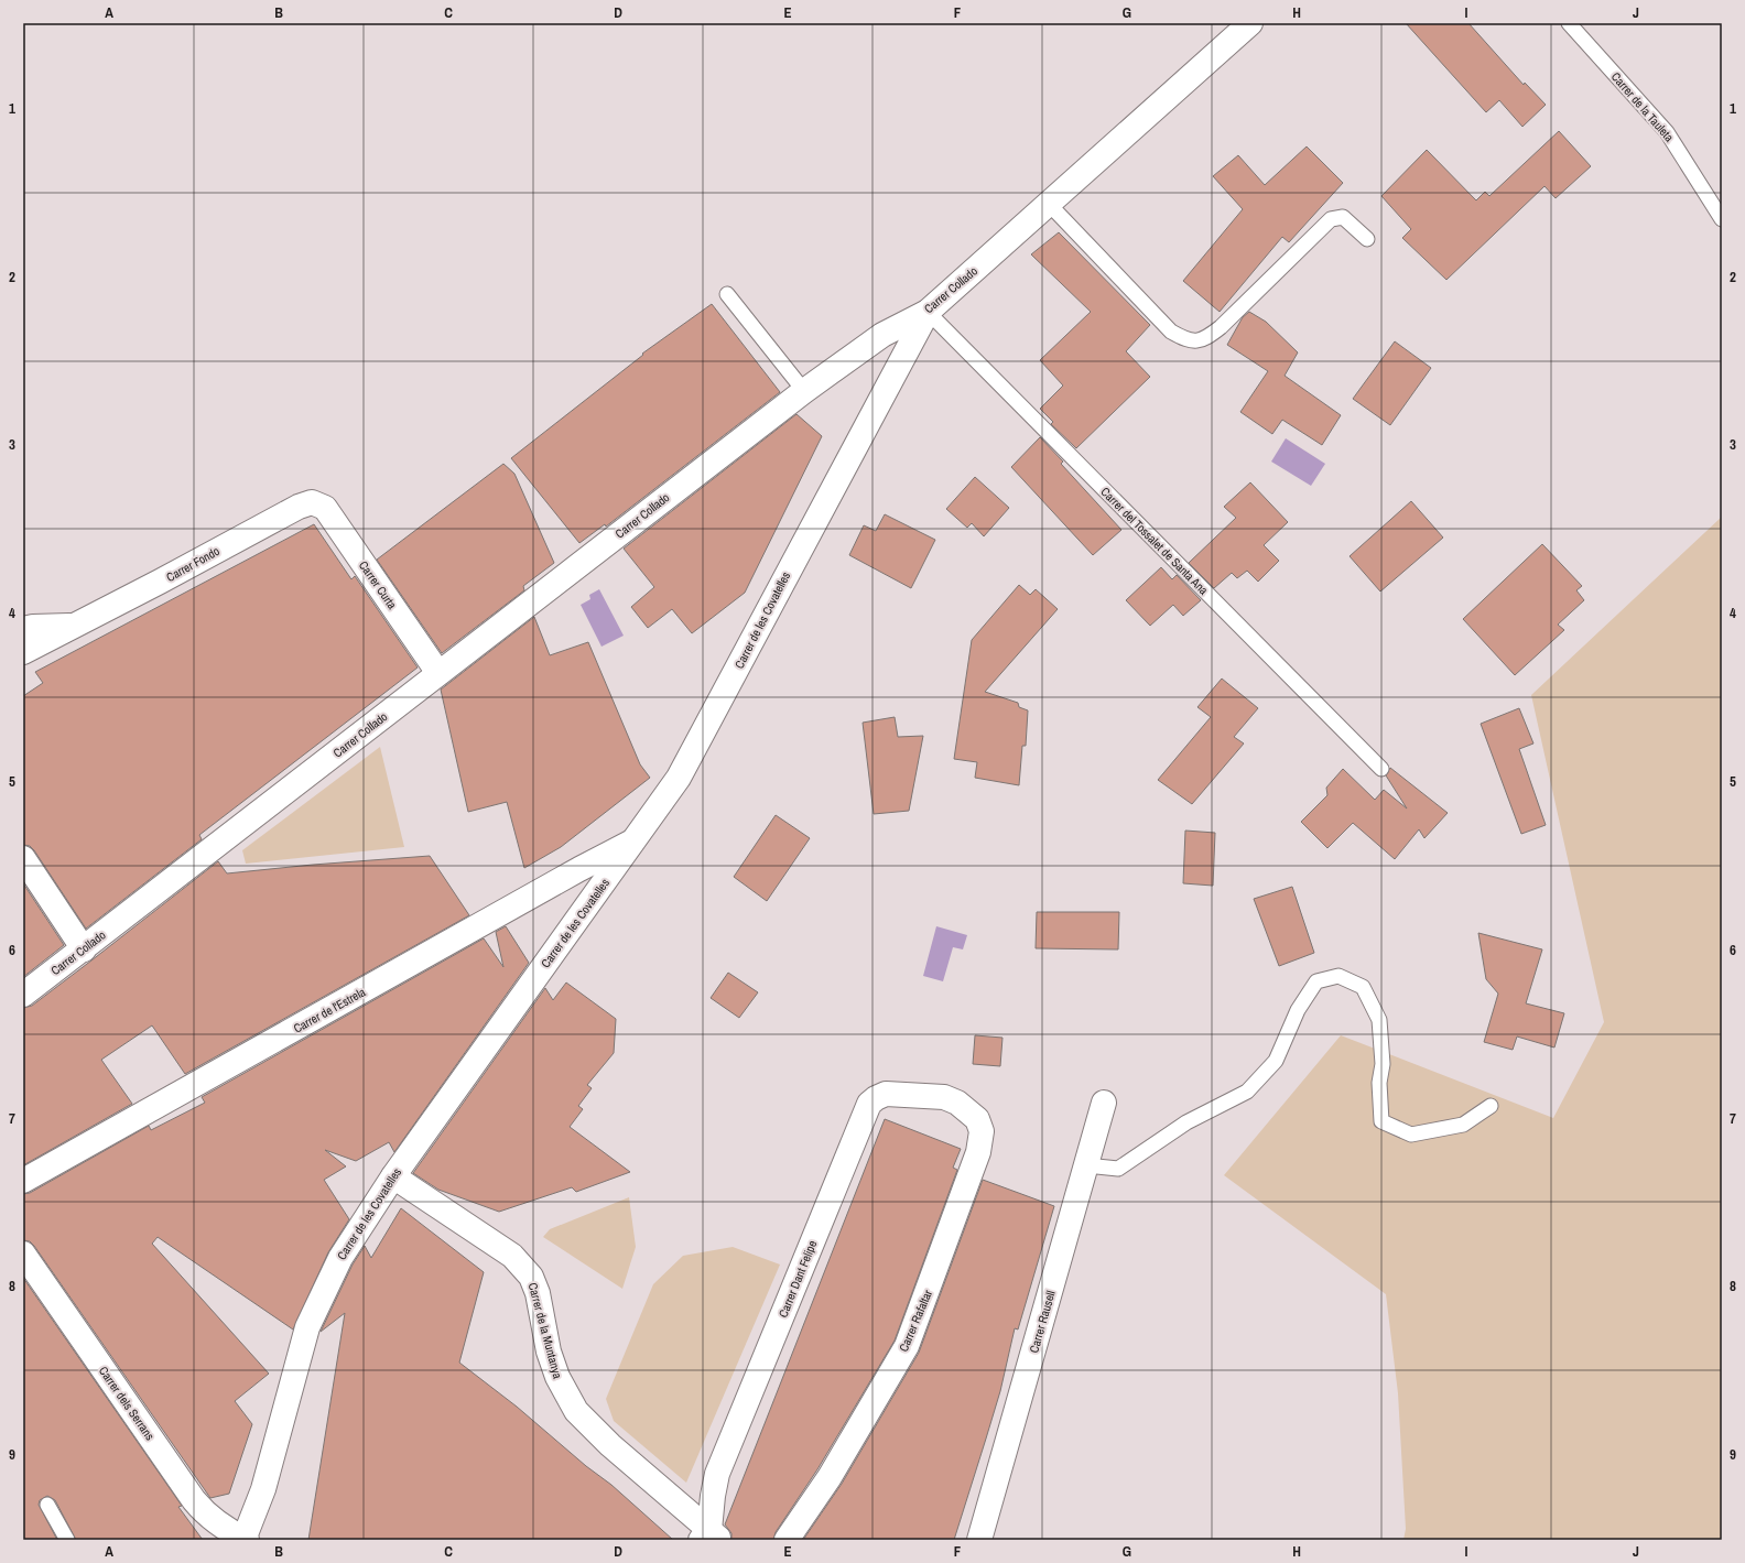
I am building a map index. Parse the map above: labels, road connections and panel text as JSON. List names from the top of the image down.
{
  "streets": {
    "street": [
      "Carrer Collado",
      "Carrer Fondo",
      "Carrer Curta",
      "Carrer de les Covatelles",
      "Carrer de l'Estrela",
      "Carrer Dant Felipe",
      "Carrer Rafaltar",
      "Carrer Rausell",
      "Carrer de la Muntanya",
      "Carrer dels Serrans"
    ],
    "lane": ["Carrer de la Tauleta", "Carrer del Tossalet de Santa Ana"]
  },
  "crossings": [
    ["Carrer Collado", "Carrer del Tossalet de Santa Ana"],
    ["Carrer Collado", "Carrer Curta"],
    ["Carrer Collado", "Carrer de les Covatelles"],
    ["Carrer del Tossalet de Santa Ana", "Carrer de les Covatelles"],
    ["Carrer Fondo", "Carrer Curta"],
    ["Carrer de les Covatelles", "Carrer de l'Estrela"],
    ["Carrer de les Covatelles", "Carrer de la Muntanya"],
    ["Carrer de les Covatelles", "Carrer dels Serrans"],
    ["Carrer Dant Felipe", "Carrer Rafaltar"],
    ["Carrer Dant Felipe", "Carrer de la Muntanya"]
  ],
  "grid": {
    "columns": [
      "A",
      "B",
      "C",
      "D",
      "E",
      "F",
      "G",
      "H",
      "I",
      "J"
    ],
    "rows": [
      "1",
      "2",
      "3",
      "4",
      "5",
      "6",
      "7",
      "8",
      "9"
    ]
  }
}
